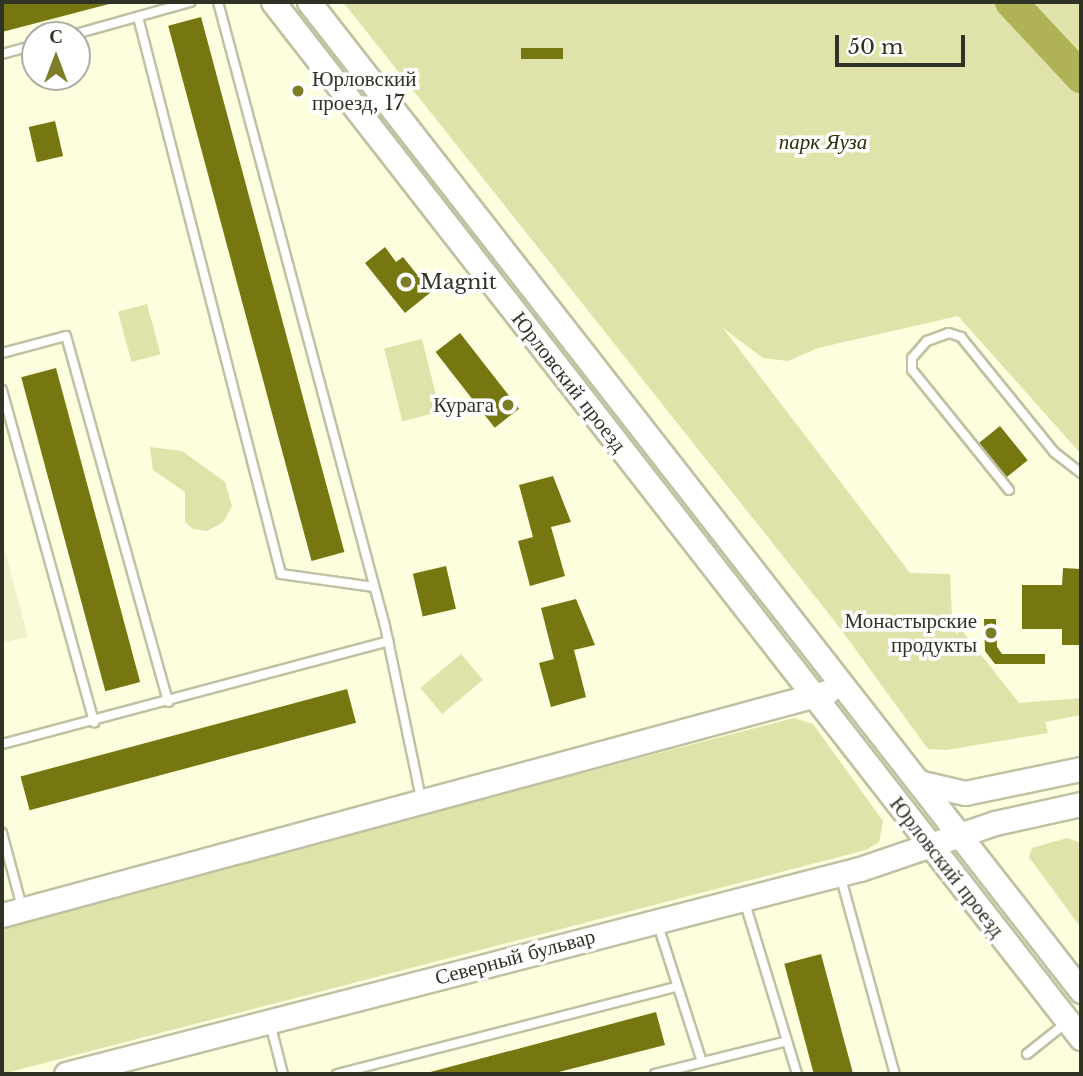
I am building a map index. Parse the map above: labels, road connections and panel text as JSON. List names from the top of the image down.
{
  "streets": {
    "main road": ["Юрловский проезд", "Северный бульвар"]
  },
  "crossings": [
    ["Юрловский проезд", "Северный бульвар"]
  ],
  "parks": ["парк Яуза"],
  "places": [
    "Юрловский проезд, 17",
    "Magnit",
    "Курага",
    "Монастырские продукты"
  ],
  "scale_bar": "50 m",
  "north": "top"
}
